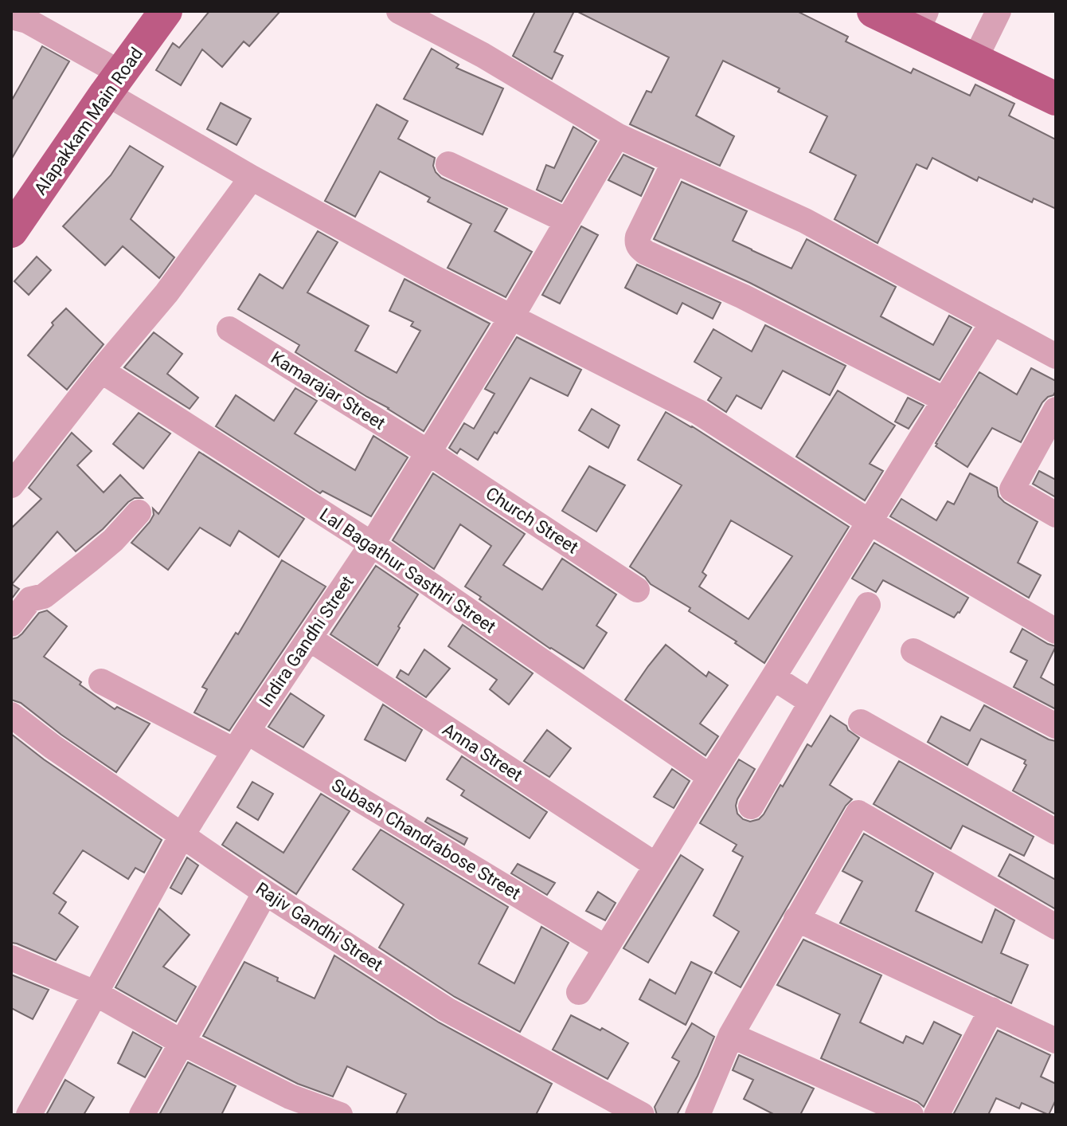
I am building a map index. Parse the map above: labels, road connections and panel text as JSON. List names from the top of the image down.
{
  "streets": {
    "main road": ["Alapakkam Main Road"],
    "street": [
      "Kamarajar Street",
      "Church Street",
      "Lal Bagathur Sasthri Street",
      "Indira Gandhi Street",
      "Anna Street",
      "Subash Chandrabose Street",
      "Rajiv Gandhi Street"
    ]
  },
  "crossings": [
    ["Kamarajar Street", "Church Street"],
    ["Kamarajar Street", "Indira Gandhi Street"],
    ["Church Street", "Indira Gandhi Street"],
    ["Lal Bagathur Sasthri Street", "Indira Gandhi Street"],
    ["Indira Gandhi Street", "Anna Street"],
    ["Indira Gandhi Street", "Subash Chandrabose Street"],
    ["Indira Gandhi Street", "Rajiv Gandhi Street"]
  ]
}
